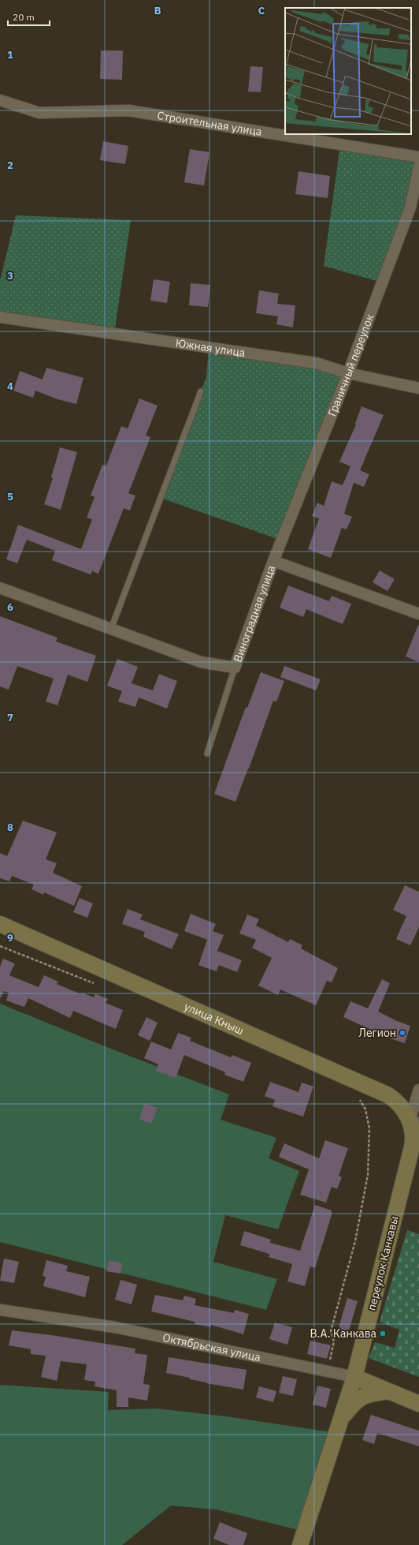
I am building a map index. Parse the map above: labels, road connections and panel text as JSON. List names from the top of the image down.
{
  "streets": {
    "street": [
      "Строительная улица",
      "Южная улица",
      "Граничный переулок",
      "Виноградная улица",
      "улица Кныш",
      "переулок Канкавы",
      "Октябрьская улица"
    ]
  },
  "crossings": [
    ["Южная улица", "Граничный переулок"],
    ["Граничный переулок", "Виноградная улица"],
    ["улица Кныш", "переулок Канкавы"],
    ["переулок Канкавы", "Октябрьская улица"]
  ],
  "places": ["Легион", "В.А. Канкава"],
  "scale_bar": "20 m",
  "grid": {
    "columns": ["B", "C"],
    "rows": [
      "1",
      "2",
      "3",
      "4",
      "5",
      "6",
      "7",
      "8",
      "9"
    ]
  }
}
